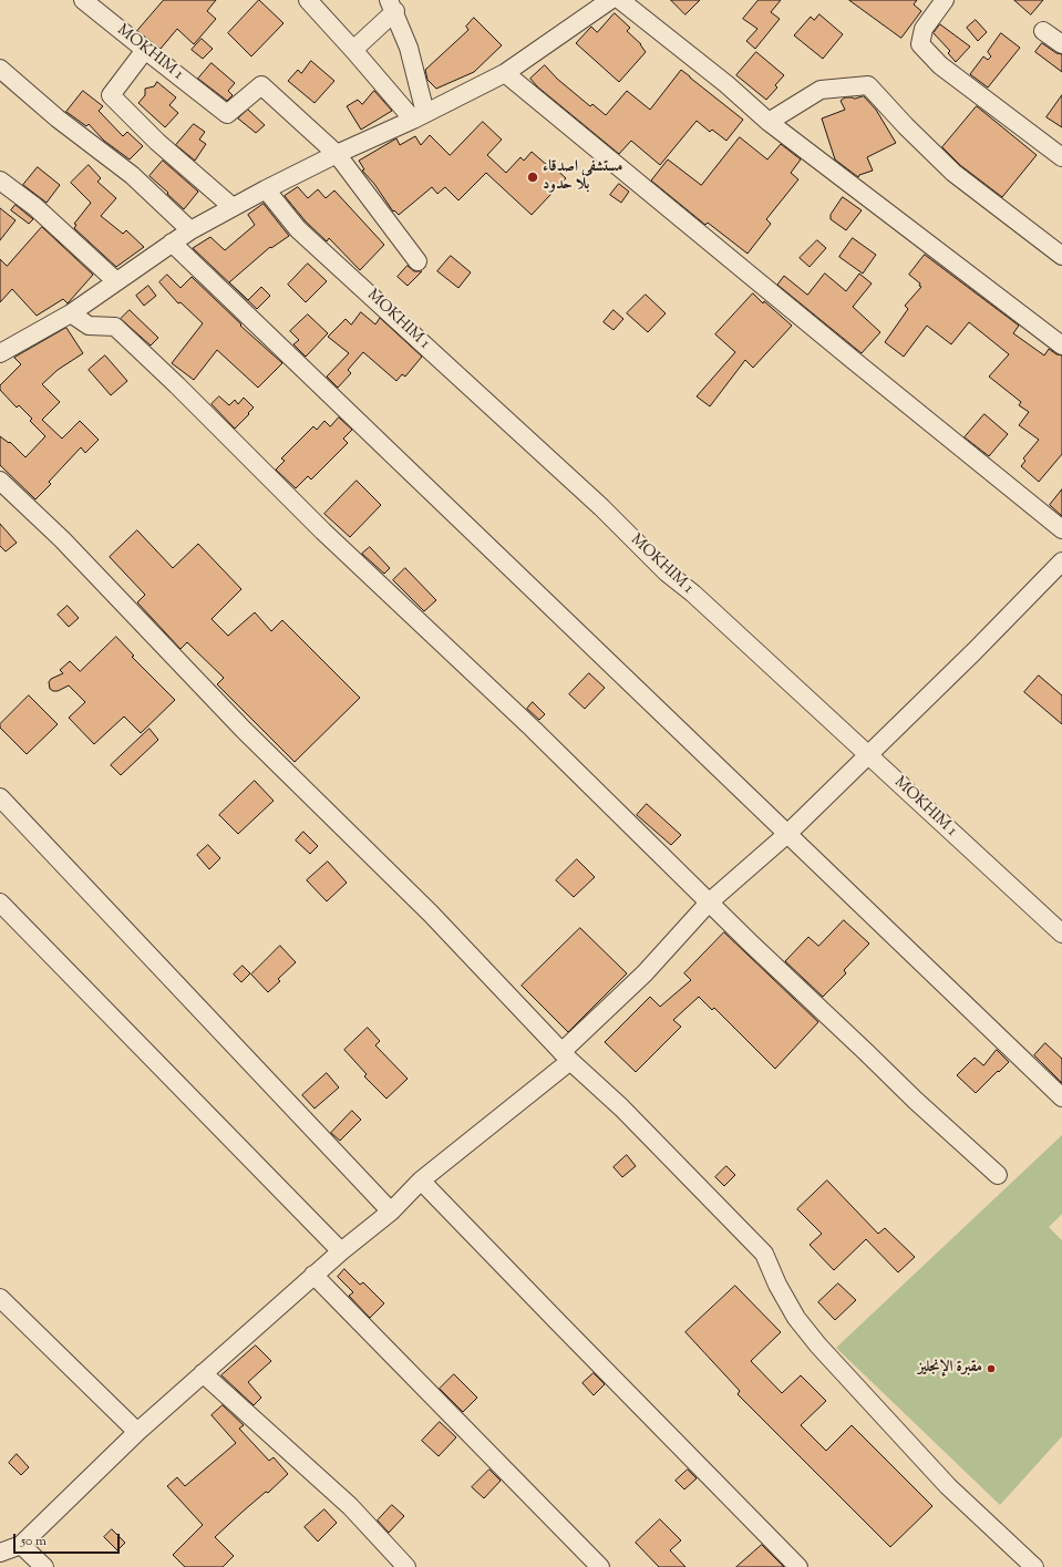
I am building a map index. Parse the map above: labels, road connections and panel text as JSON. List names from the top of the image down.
{
  "streets": {
    "street": ["MOKHIM 1"]
  },
  "places": ["مستشفى اصدقاء بلا حدود", "مقبرة الإنجليز"],
  "scale_bar": "50 m"
}
